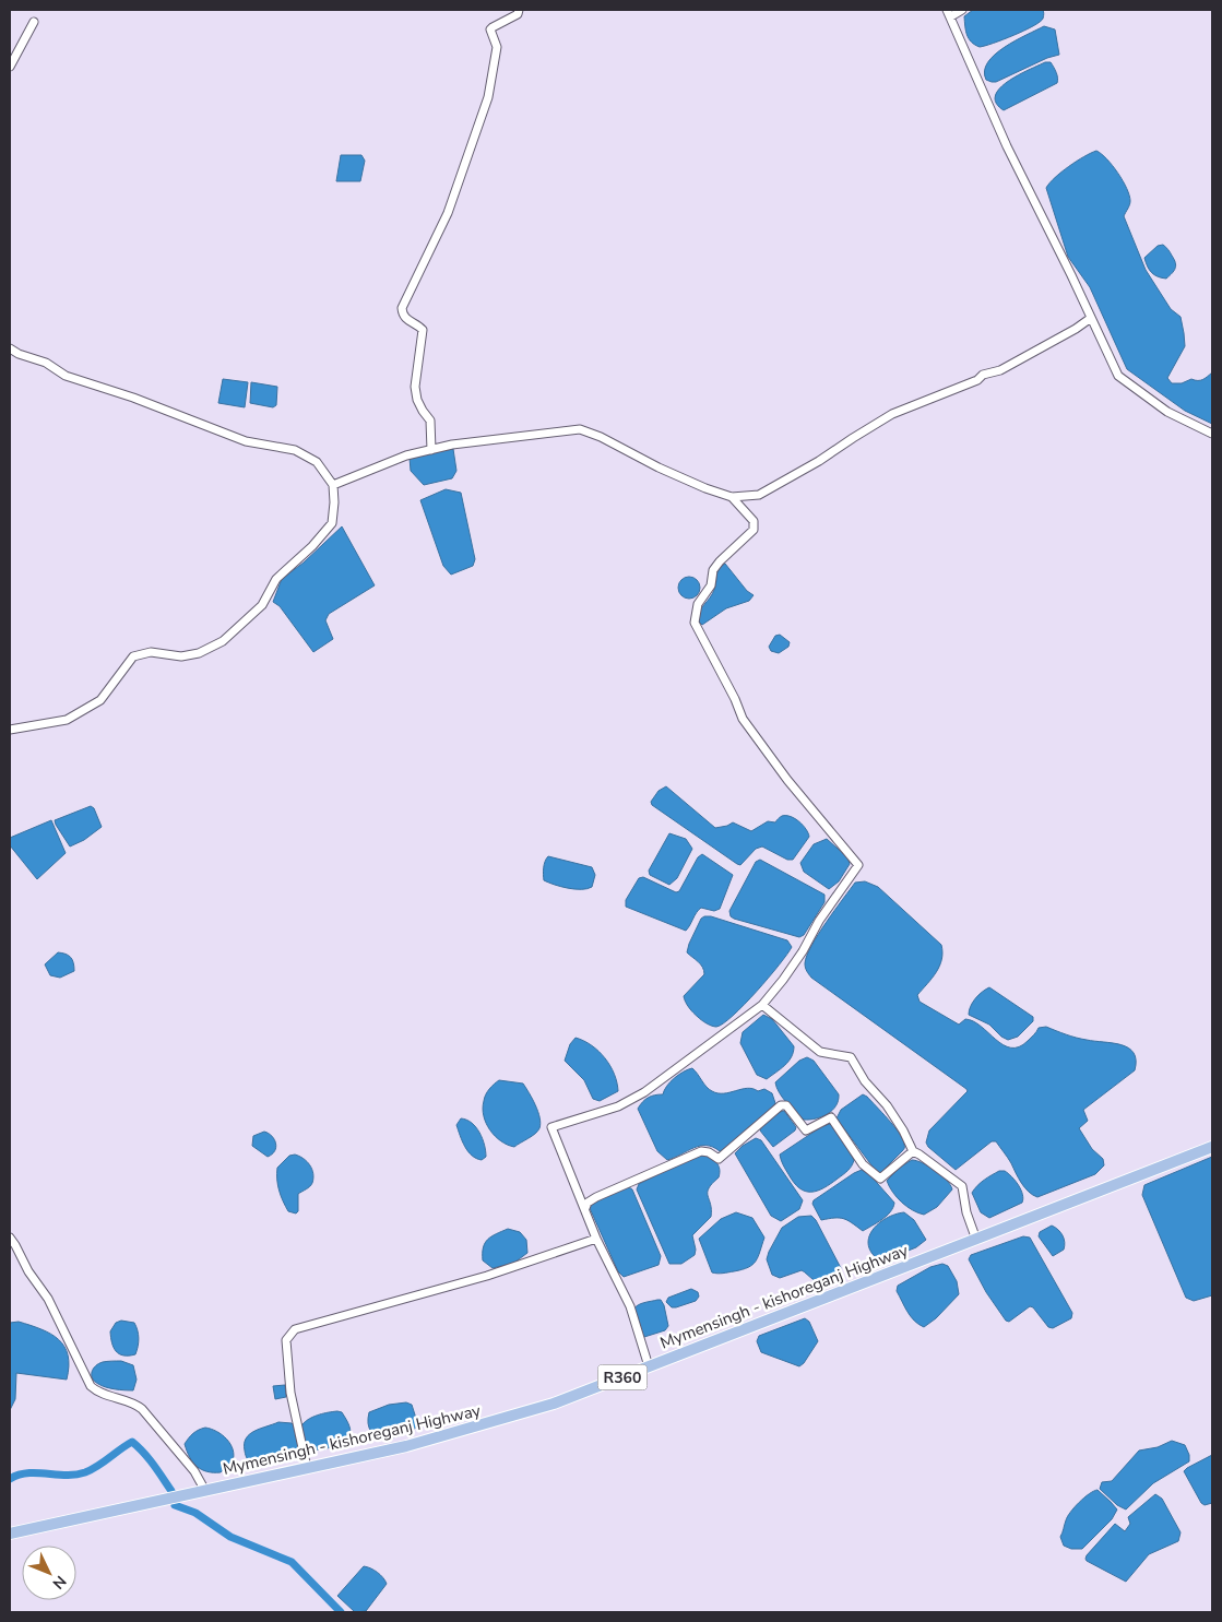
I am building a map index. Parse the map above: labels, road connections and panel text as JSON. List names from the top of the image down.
{
  "streets": {
    "main road": ["Mymensingh - kishoreganj Highway", "R360"]
  },
  "north": "bottom right"
}
